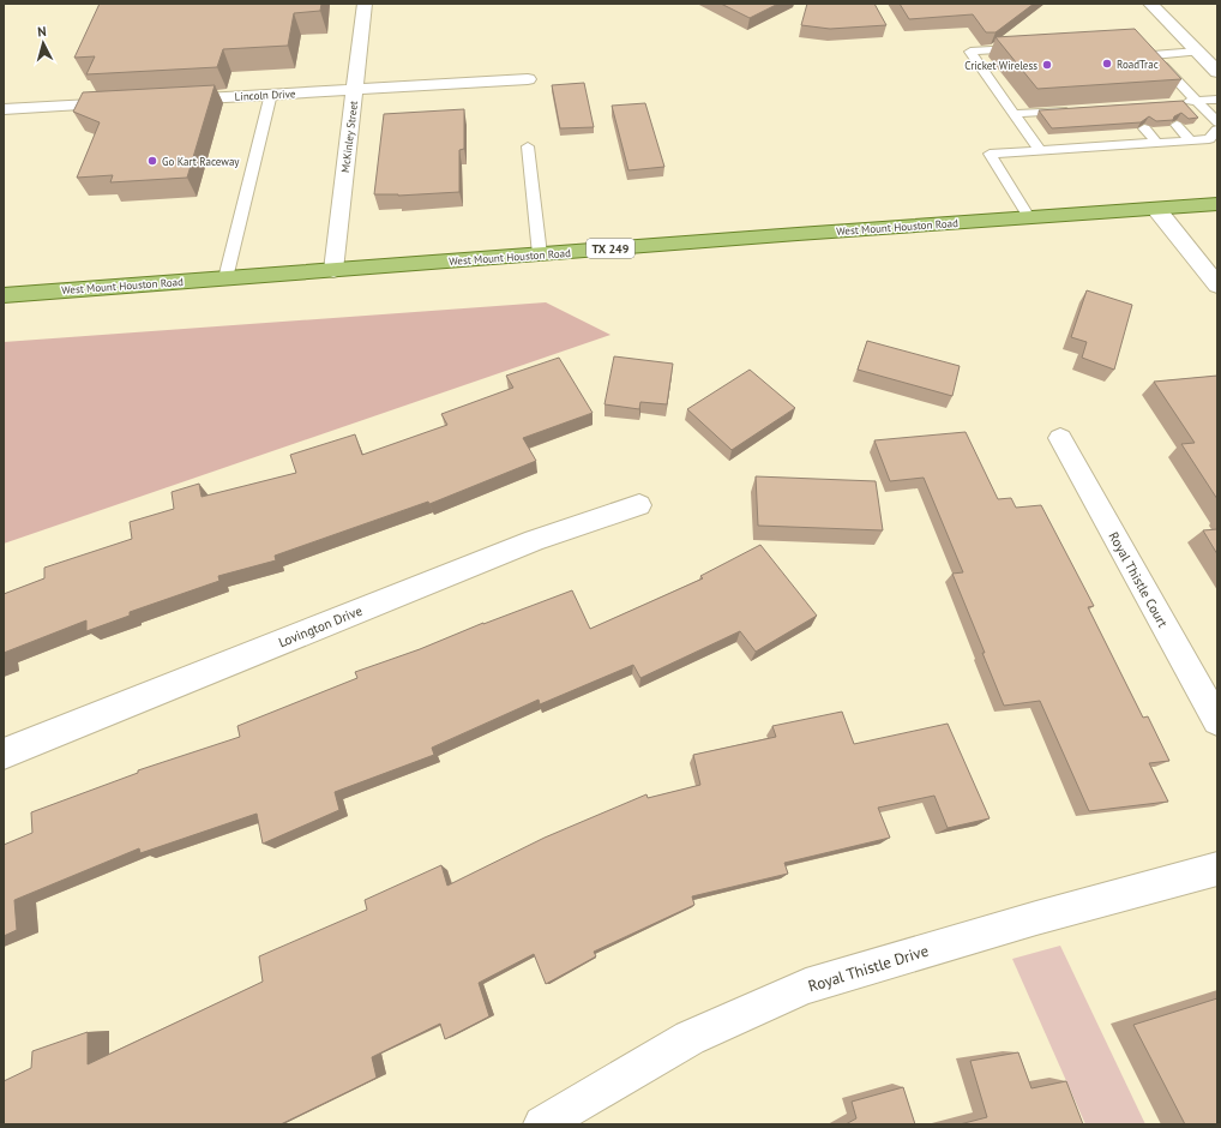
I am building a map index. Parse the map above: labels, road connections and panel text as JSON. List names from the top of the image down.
{
  "streets": {
    "main road": ["West Mount Houston Road", "TX 249"],
    "street": [
      "Lincoln Drive",
      "McKinley Street",
      "Royal Thistle Court",
      "Lovington Drive",
      "Royal Thistle Drive"
    ]
  },
  "crossings": [
    ["Lincoln Drive", "McKinley Street"],
    ["McKinley Street", "West Mount Houston Road"]
  ],
  "places": ["RoadTrac", "Cricket Wireless", "Go Kart Raceway"],
  "north": "top"
}
